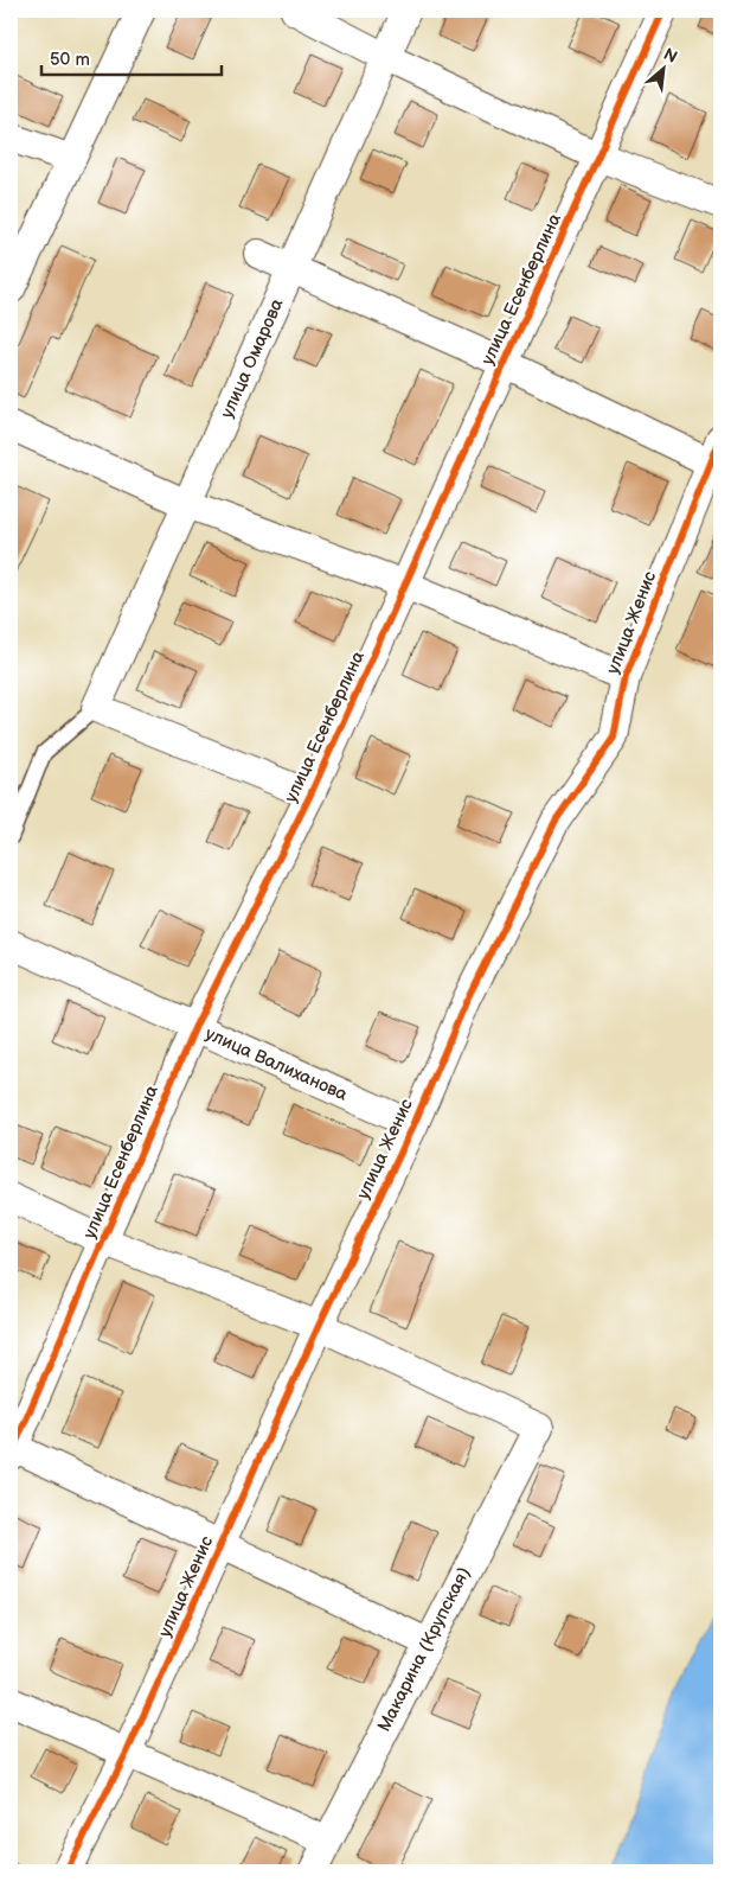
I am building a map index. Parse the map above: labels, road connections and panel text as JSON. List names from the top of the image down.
{
  "streets": {
    "street": [
      "улица Есенберлина",
      "улица Омарова",
      "улица Женис",
      "улица Валиханова",
      "Макарина (Крупская)"
    ]
  },
  "crossings": [
    ["улица Есенберлина", "улица Валиханова"],
    ["улица Женис", "улица Валиханова"],
    ["улица Женис", "Макарина (Крупская)"]
  ],
  "scale_bar": "50 m",
  "north": "top right"
}
